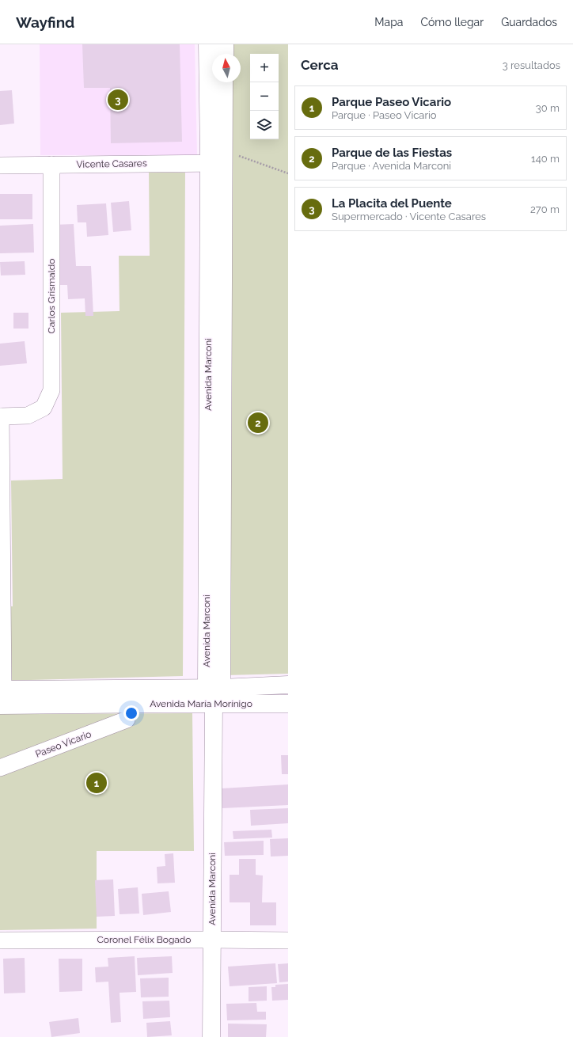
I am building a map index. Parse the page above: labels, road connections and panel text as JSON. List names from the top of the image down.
{
  "streets": {
    "main road": ["Avenida Marconi", "Avenida María Morínigo"],
    "street": [
      "Vicente Casares",
      "Carlos Grismaldo",
      "Paseo Vicario",
      "Coronel Félix Bogado"
    ]
  },
  "crossings": [
    ["Vicente Casares", "Carlos Grismaldo"],
    ["Vicente Casares", "Avenida Marconi"],
    ["Avenida Marconi", "Avenida María Morínigo"],
    ["Avenida Marconi", "Coronel Félix Bogado"]
  ],
  "north": "top",
  "page": {
    "header": "Wayfind",
    "nav": ["Mapa", "Cómo llegar", "Guardados"],
    "heading": ["Cerca", "3 resultados"],
    "map_buttons": ["+", "−"],
    "list": [
      {
        "mark": "1",
        "name": "Parque Paseo Vicario",
        "note": "Parque · Paseo Vicario",
        "value": "30 m"
      },
      {
        "mark": "2",
        "name": "Parque de las Fiestas",
        "note": "Parque · Avenida Marconi",
        "value": "140 m"
      },
      {
        "mark": "3",
        "name": "La Placita del Puente",
        "note": "Supermercado · Vicente Casares",
        "value": "270 m"
      }
    ],
    "pins": ["3", "2", "1"]
  }
}
